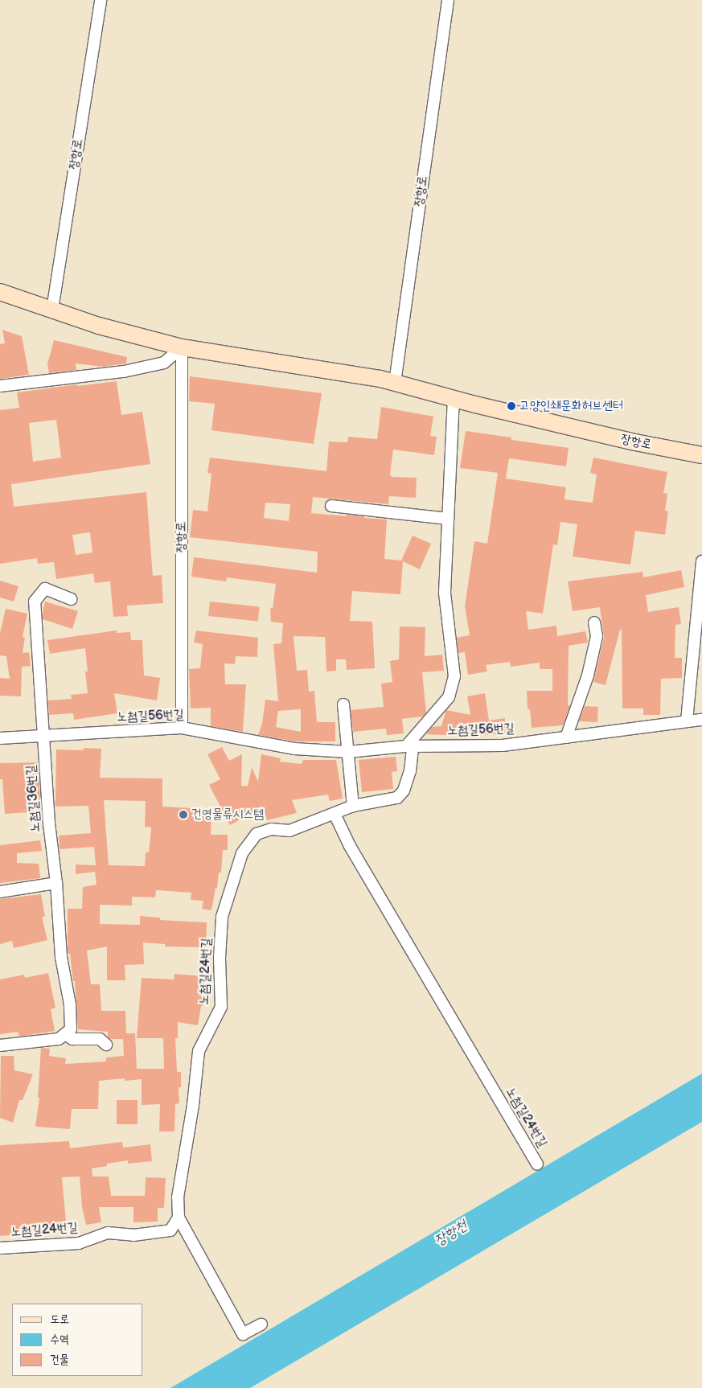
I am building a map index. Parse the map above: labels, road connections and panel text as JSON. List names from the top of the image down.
{
  "streets": {
    "main road": ["장항로"],
    "street": ["노첨길56번길", "노첨길36번길", "노첨길24번길"]
  },
  "crossings": [
    ["장항로", "노첨길56번길"],
    ["노첨길56번길", "노첨길36번길"],
    ["노첨길56번길", "노첨길24번길"]
  ],
  "water": ["장항천"],
  "places": ["고양인쇄문화허브센터", "건영물류시스템"],
  "legend": ["도로", "수역", "건물"]
}
